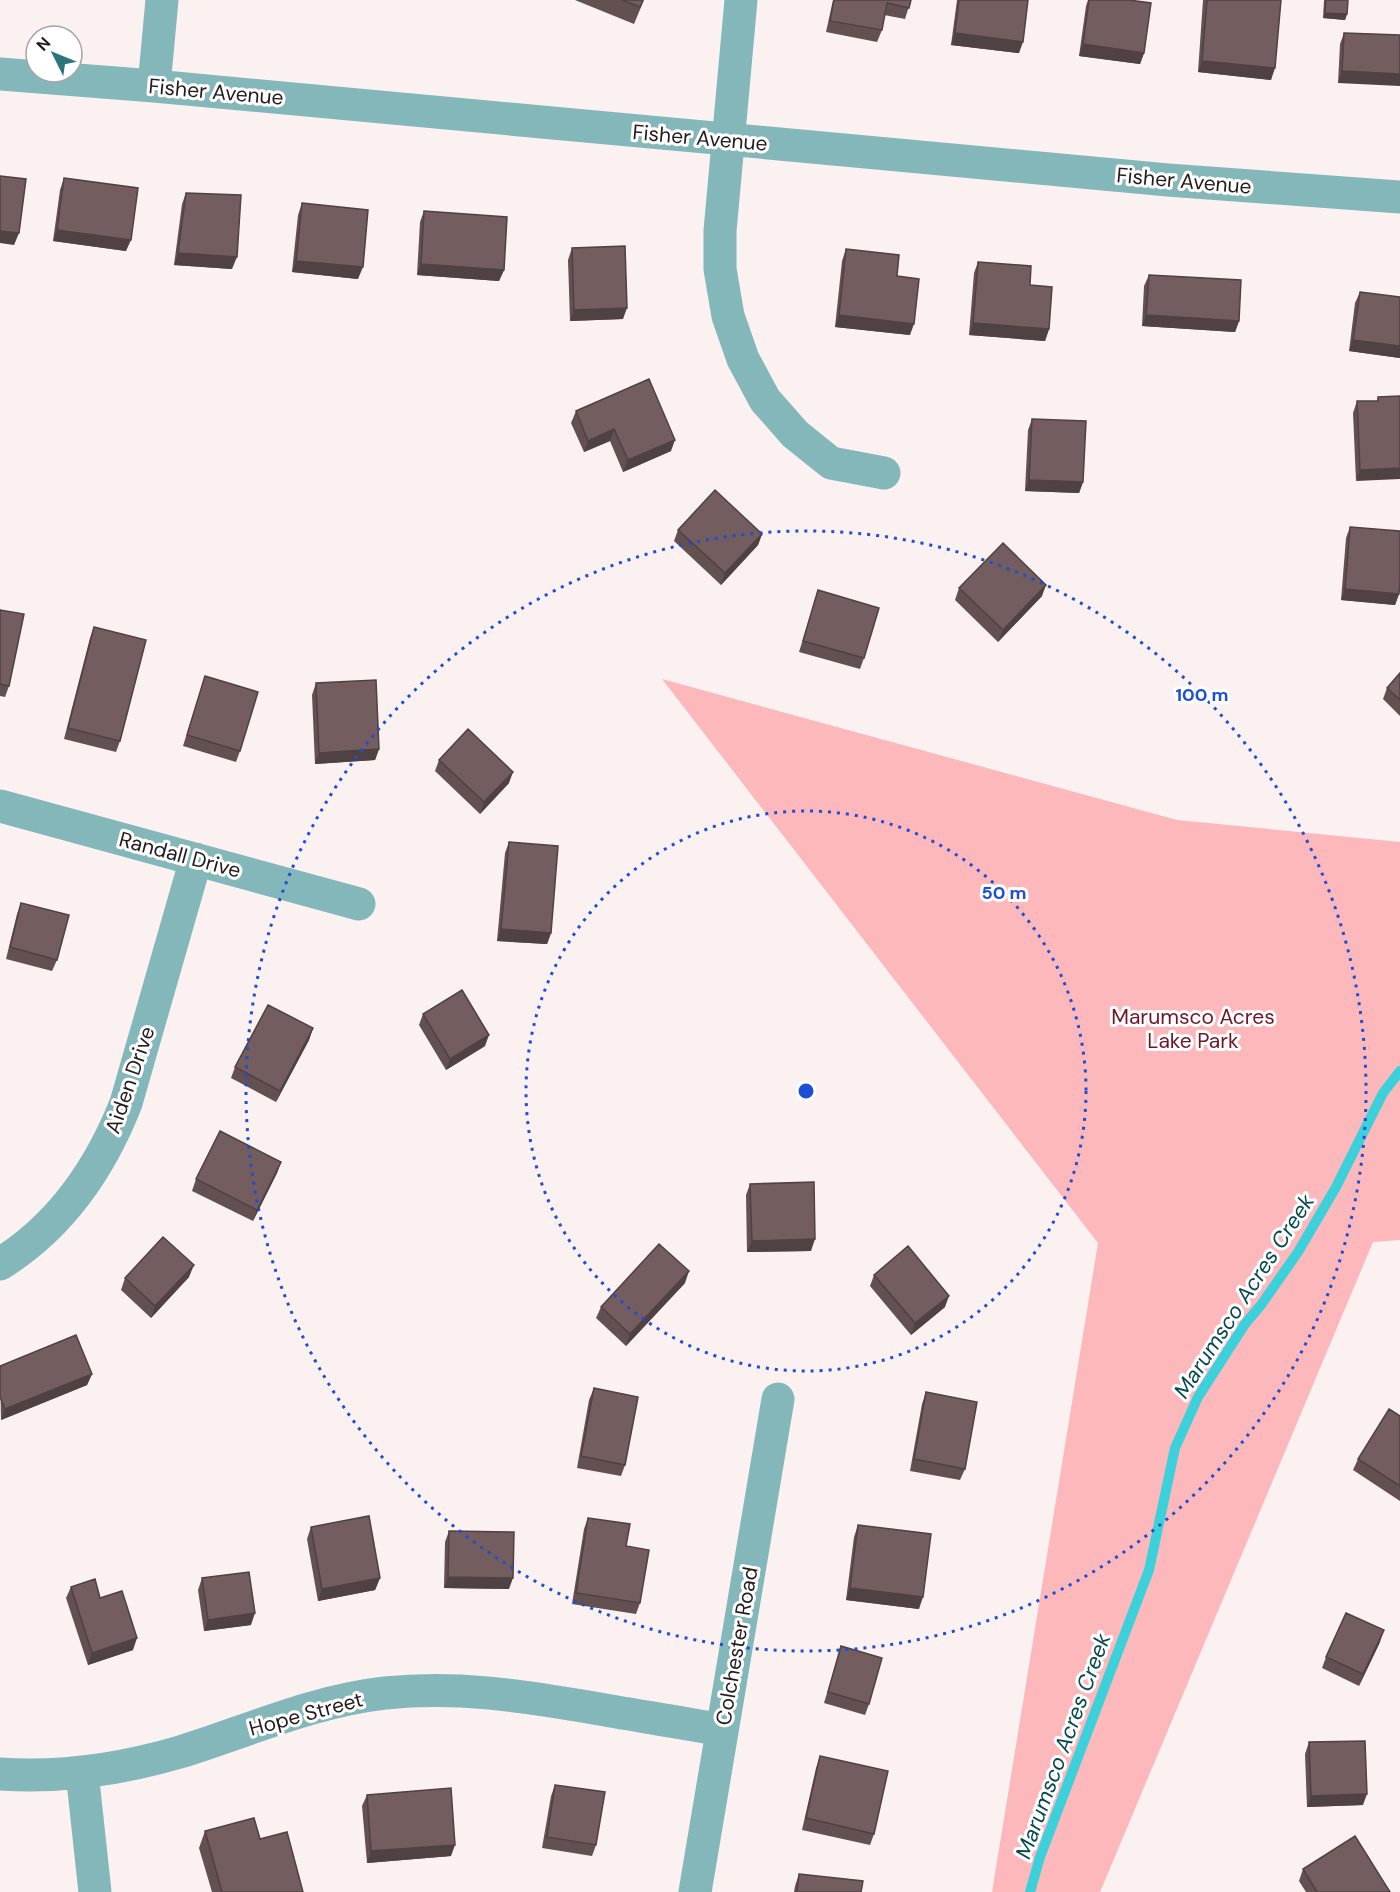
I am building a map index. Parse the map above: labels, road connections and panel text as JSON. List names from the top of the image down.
{
  "streets": {
    "street": [
      "Fisher Avenue",
      "Randall Drive",
      "Aiden Drive",
      "Colchester Road",
      "Hope Street"
    ]
  },
  "crossings": [
    ["Randall Drive", "Aiden Drive"],
    ["Colchester Road", "Hope Street"]
  ],
  "water": ["Marumsco Acres Creek"],
  "parks": ["Marumsco Acres Lake Park"],
  "north": "top left",
  "rings": ["100 m", "50 m"]
}
